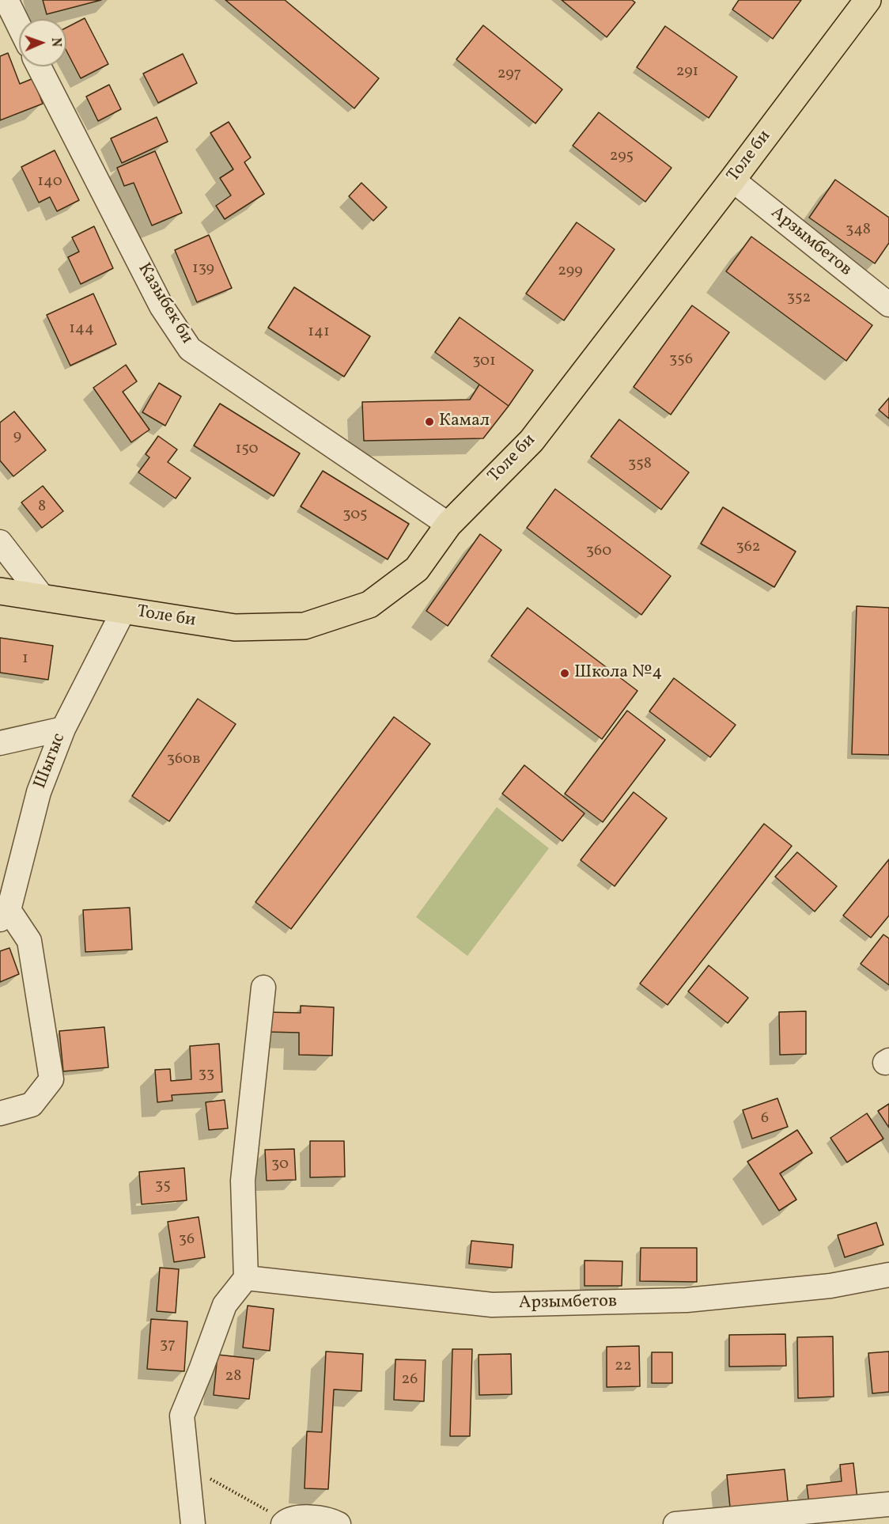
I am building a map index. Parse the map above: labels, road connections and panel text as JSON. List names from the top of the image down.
{
  "streets": {
    "main road": ["Толе би"],
    "street": ["Арзымбетов", "Казыбек би", "Шыгыс"]
  },
  "crossings": [
    ["Толе би", "Арзымбетов"],
    ["Толе би", "Казыбек би"],
    ["Толе би", "Шыгыс"]
  ],
  "places": ["Камал", "Школа №4"],
  "house_numbers": [
    "291",
    "297",
    "295",
    "140",
    "348",
    "139",
    "299",
    "352",
    "144",
    "141",
    "356",
    "301",
    "9",
    "150",
    "358",
    "8",
    "305",
    "362",
    "360",
    "1",
    "360в",
    "33",
    "6",
    "30",
    "35",
    "36",
    "37",
    "22",
    "28",
    "26"
  ],
  "north": "right"
}
